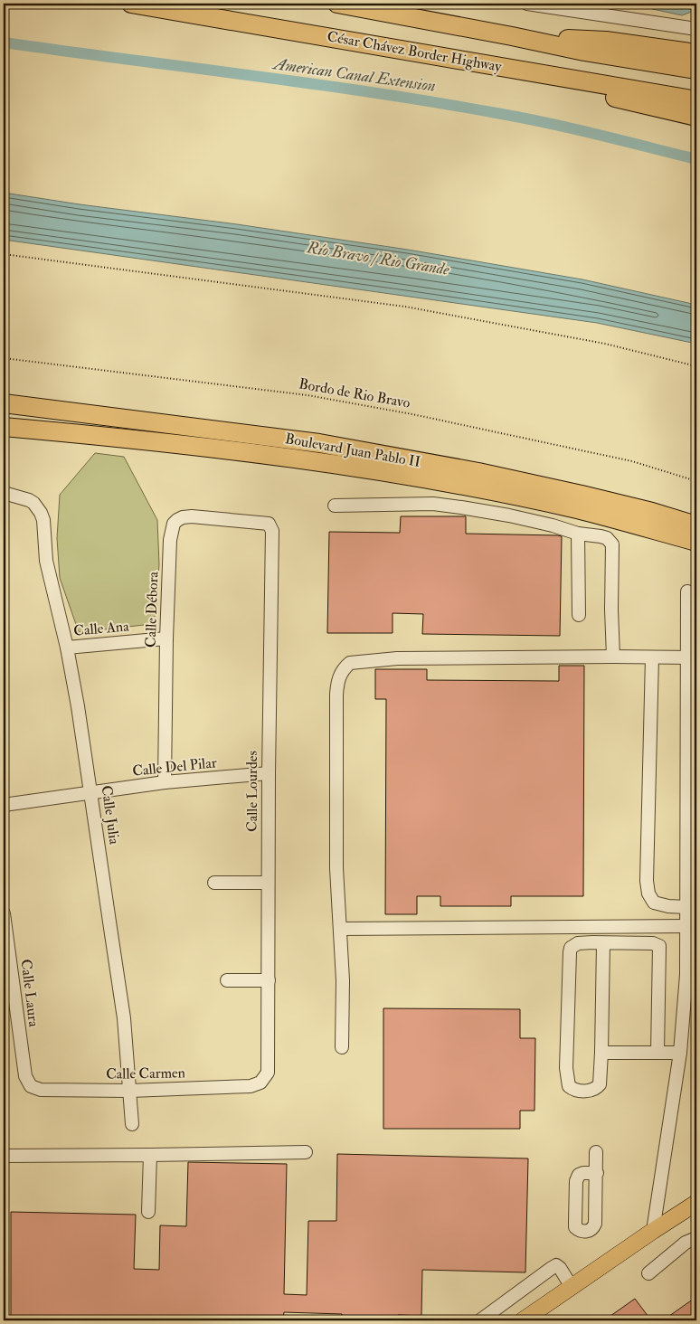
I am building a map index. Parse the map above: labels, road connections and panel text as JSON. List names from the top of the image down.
{
  "streets": {
    "highway": ["César Chávez Border Highway", "Boulevard Juan Pablo II"],
    "street": [
      "Calle Débora",
      "Calle Ana",
      "Calle Del Pilar",
      "Calle Lourdes",
      "Calle Julia",
      "Calle Laura",
      "Calle Carmen"
    ],
    "path": ["Bordo de Rio Bravo"]
  },
  "crossings": [
    ["Calle Débora", "Calle Ana"],
    ["Calle Débora", "Calle Del Pilar"],
    ["Calle Débora", "Calle Lourdes"],
    ["Calle Ana", "Calle Julia"],
    ["Calle Del Pilar", "Calle Lourdes"],
    ["Calle Del Pilar", "Calle Julia"],
    ["Calle Lourdes", "Calle Carmen"],
    ["Calle Julia", "Calle Carmen"],
    ["Calle Laura", "Calle Carmen"]
  ],
  "water": ["American Canal Extension", "Río Bravo / Rio Grande"]
}
